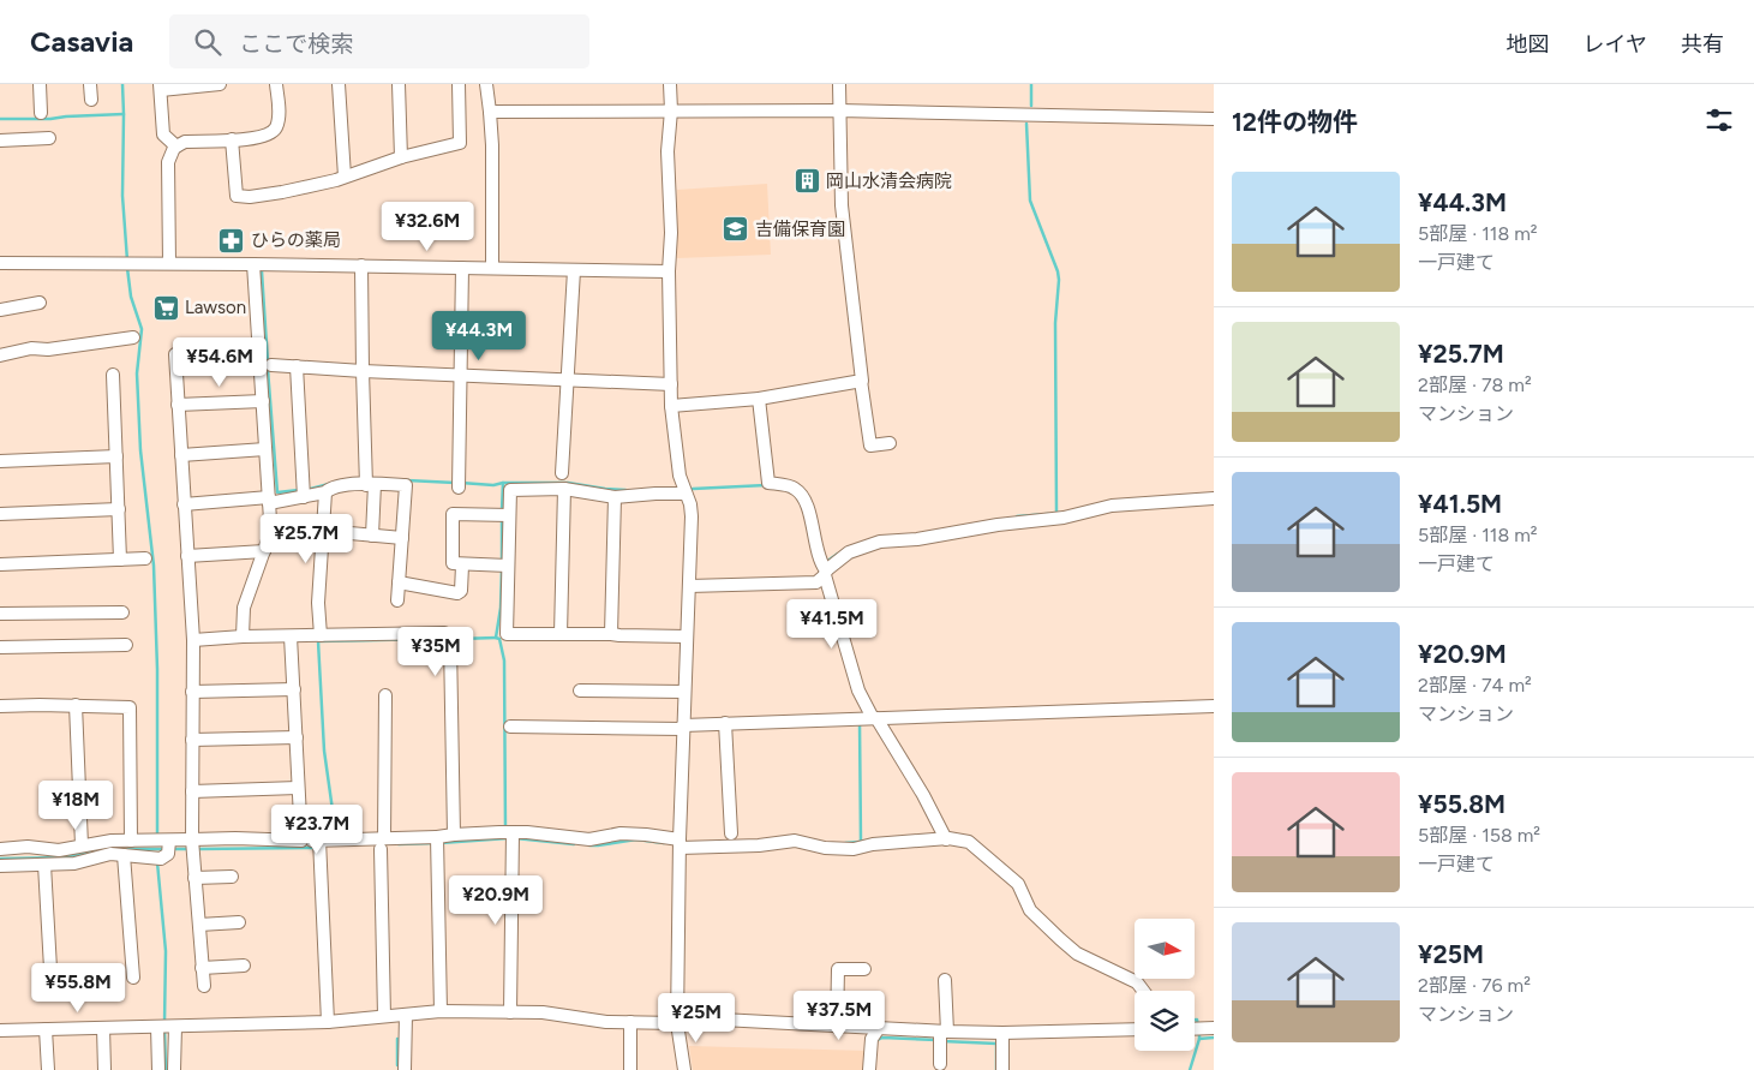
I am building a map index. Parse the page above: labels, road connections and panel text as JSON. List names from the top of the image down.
{
  "places": {
    "building": ["岡山水清会病院"],
    "school or university": ["吉備保育園"],
    "pharmacy": ["ひらの薬局"],
    "supermarket": ["Lawson"]
  },
  "north": "right",
  "page": {
    "header": "Casavia",
    "search": "ここで検索",
    "nav": ["地図", "レイヤ", "共有"],
    "heading": "12件の物件",
    "list": [
      {
        "name": "¥44.3M",
        "note": "5部屋 · 118 m² · 一戸建て"
      },
      {
        "name": "¥25.7M",
        "note": "2部屋 · 78 m² · マンション"
      },
      {
        "name": "¥41.5M",
        "note": "5部屋 · 118 m² · 一戸建て"
      },
      {
        "name": "¥20.9M",
        "note": "2部屋 · 74 m² · マンション"
      },
      {
        "name": "¥55.8M",
        "note": "5部屋 · 158 m² · 一戸建て"
      },
      {
        "name": "¥25M",
        "note": "2部屋 · 76 m² · マンション"
      }
    ],
    "price": [
      "¥32.6M",
      "¥44.3M",
      "¥54.6M",
      "¥25.7M",
      "¥41.5M",
      "¥35M",
      "¥18M",
      "¥23.7M",
      "¥20.9M",
      "¥55.8M",
      "¥37.5M",
      "¥25M"
    ]
  }
}
